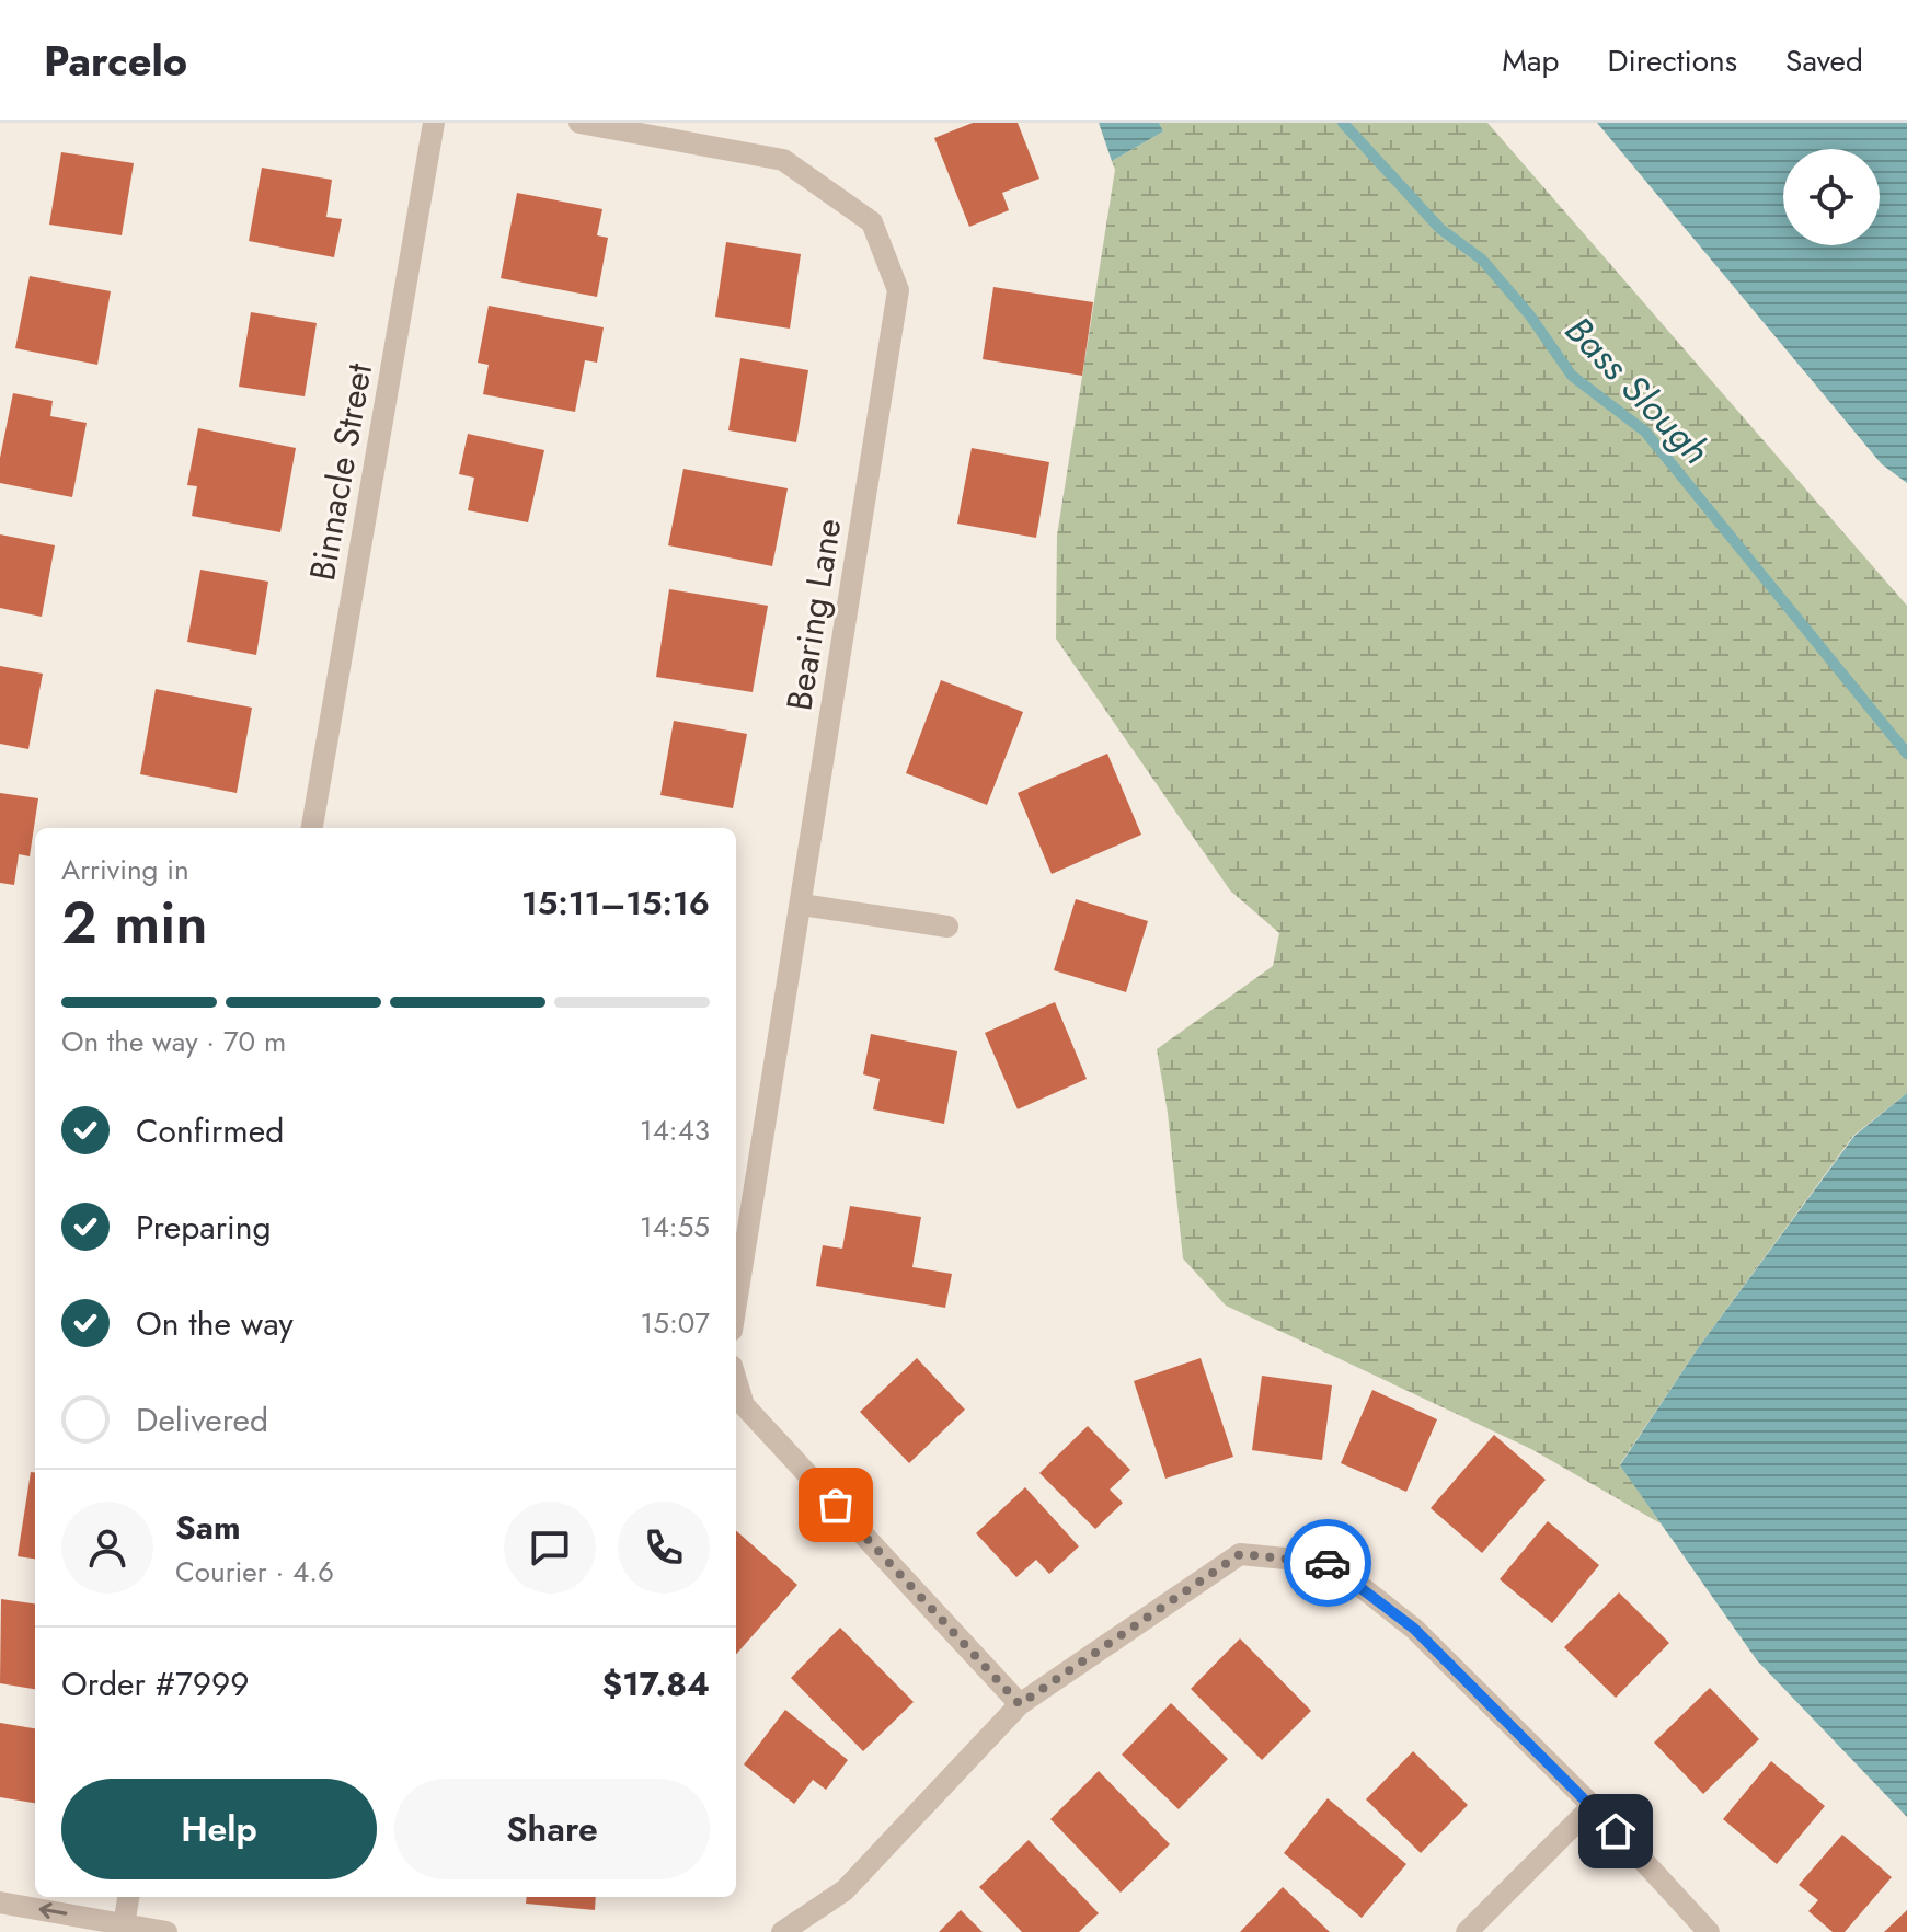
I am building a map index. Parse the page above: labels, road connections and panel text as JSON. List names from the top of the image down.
{
  "streets": {
    "street": ["Binnacle Street", "Bearing Lane"]
  },
  "water": ["Bass Slough"],
  "page": {
    "header": "Parcelo",
    "nav": ["Map", "Directions", "Saved"],
    "heading": ["2 min", "Arriving in", "15:11–15:16"],
    "panel": [
      "Sam",
      "Courier · 4.6",
      "Order #7999",
      "$17.84"
    ],
    "bar": "On the way · 70 m",
    "list": [
      ["Confirmed", "14:43"],
      ["Preparing", "14:55"],
      ["On the way", "15:07"],
      "Delivered"
    ],
    "buttons": ["Help", "Share"]
  }
}
